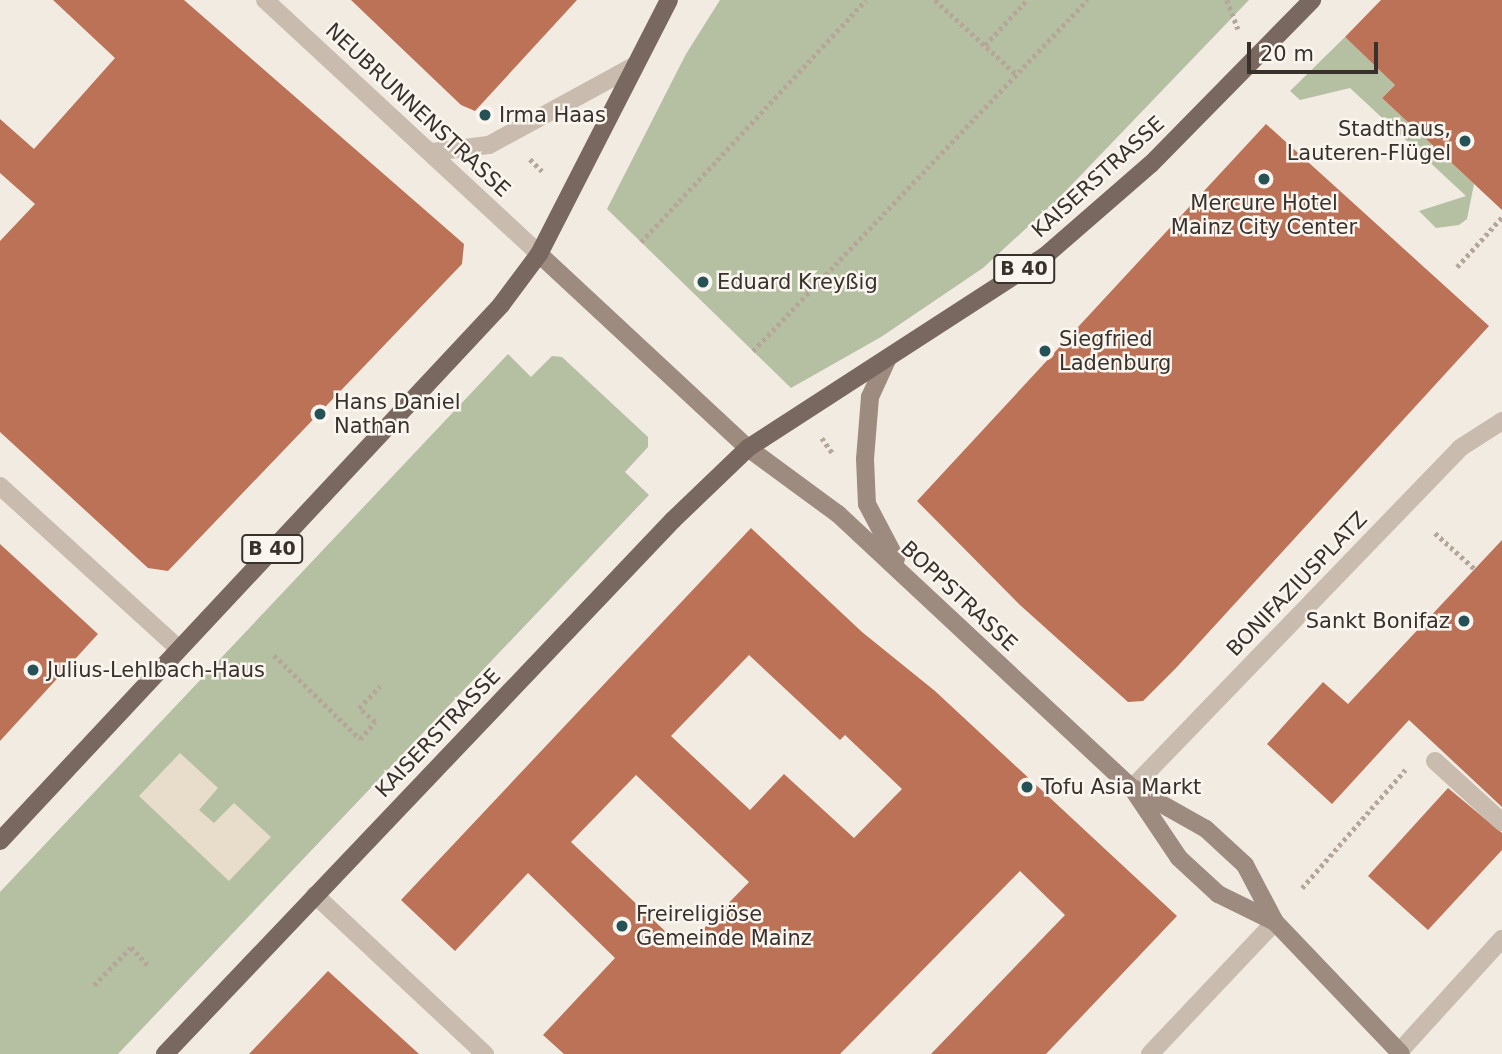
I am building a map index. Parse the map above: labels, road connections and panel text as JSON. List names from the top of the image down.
{
  "streets": {
    "main road": ["KAISERSTRASSE", "B 40"],
    "street": ["NEUBRUNNENSTRASSE", "BONIFAZIUSPLATZ", "BOPPSTRASSE"]
  },
  "crossings": [
    ["NEUBRUNNENSTRASSE", "B 40"],
    ["KAISERSTRASSE", "BOPPSTRASSE"],
    ["BONIFAZIUSPLATZ", "BOPPSTRASSE"]
  ],
  "places": [
    "Irma Haas",
    "Stadthaus, Lauteren-Flügel",
    "Mercure Hotel Mainz City Center",
    "Eduard Kreyßig",
    "Siegfried Ladenburg",
    "Hans Daniel Nathan",
    "Sankt Bonifaz",
    "Julius-Lehlbach-Haus",
    "Tofu Asia Markt",
    "Freireligiöse Gemeinde Mainz"
  ],
  "scale_bar": "20 m"
}
